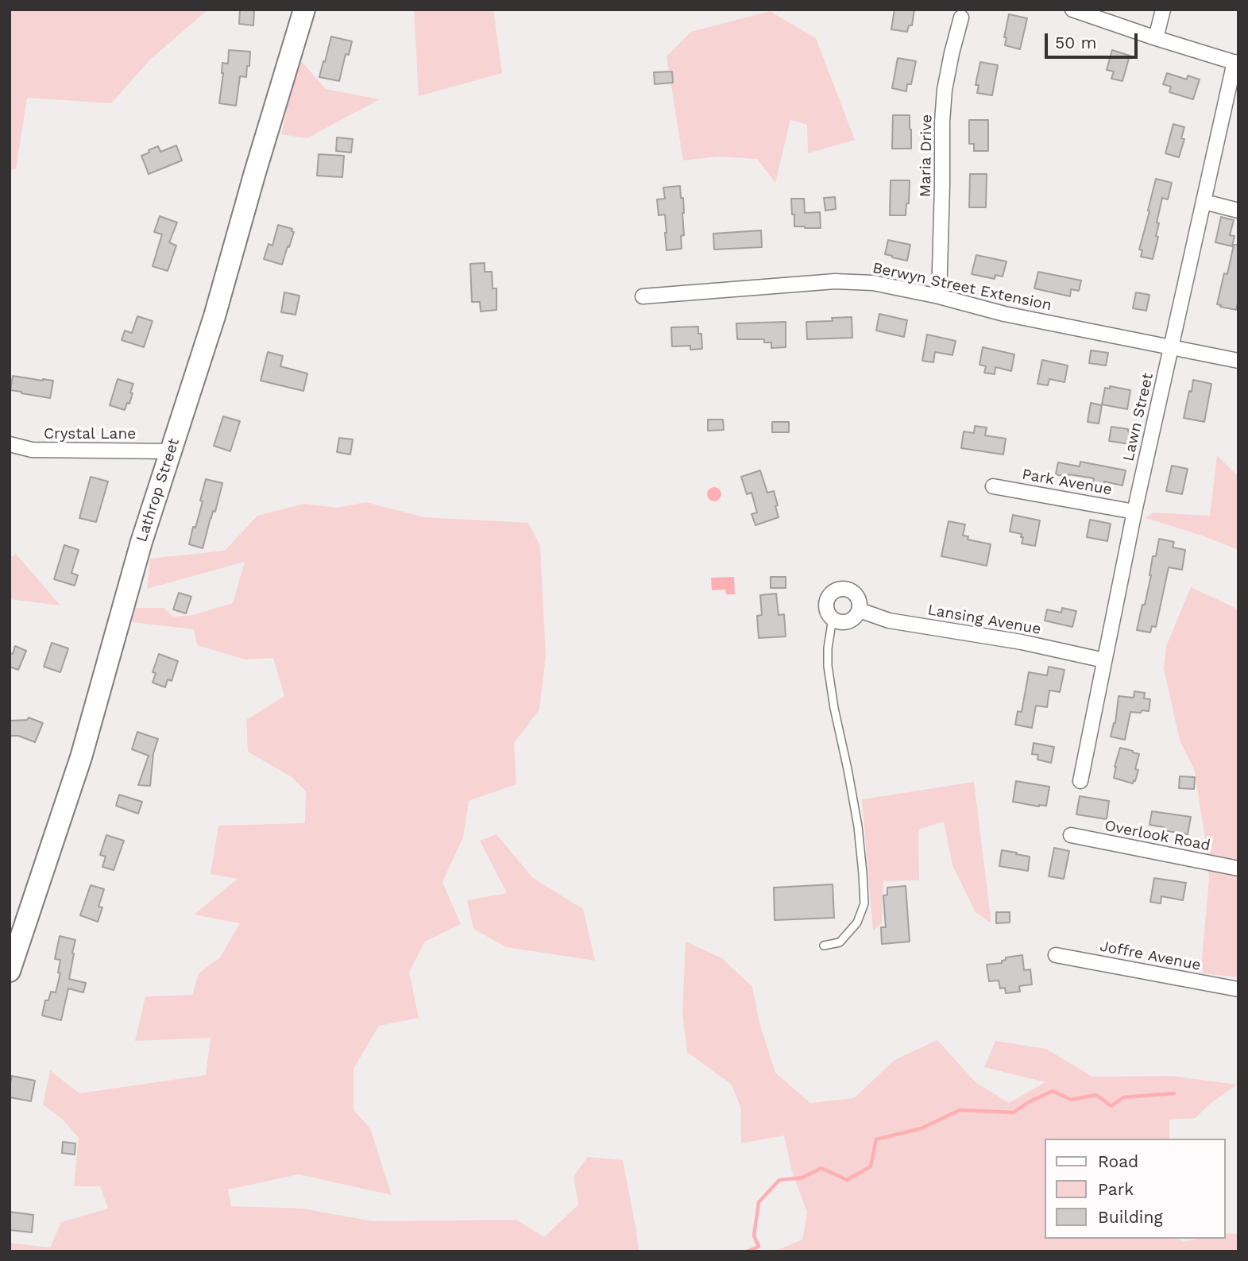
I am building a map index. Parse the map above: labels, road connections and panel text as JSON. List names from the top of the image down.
{
  "streets": {
    "street": [
      "Maria Drive",
      "Berwyn Street Extension",
      "Lawn Street",
      "Crystal Lane",
      "Park Avenue",
      "Lathrop Street",
      "Lansing Avenue",
      "Overlook Road",
      "Joffre Avenue"
    ]
  },
  "crossings": [
    ["Maria Drive", "Berwyn Street Extension"],
    ["Berwyn Street Extension", "Lawn Street"],
    ["Lawn Street", "Park Avenue"],
    ["Lawn Street", "Lansing Avenue"],
    ["Crystal Lane", "Lathrop Street"]
  ],
  "legend": ["Road", "Park", "Building"],
  "scale_bar": "50 m"
}
